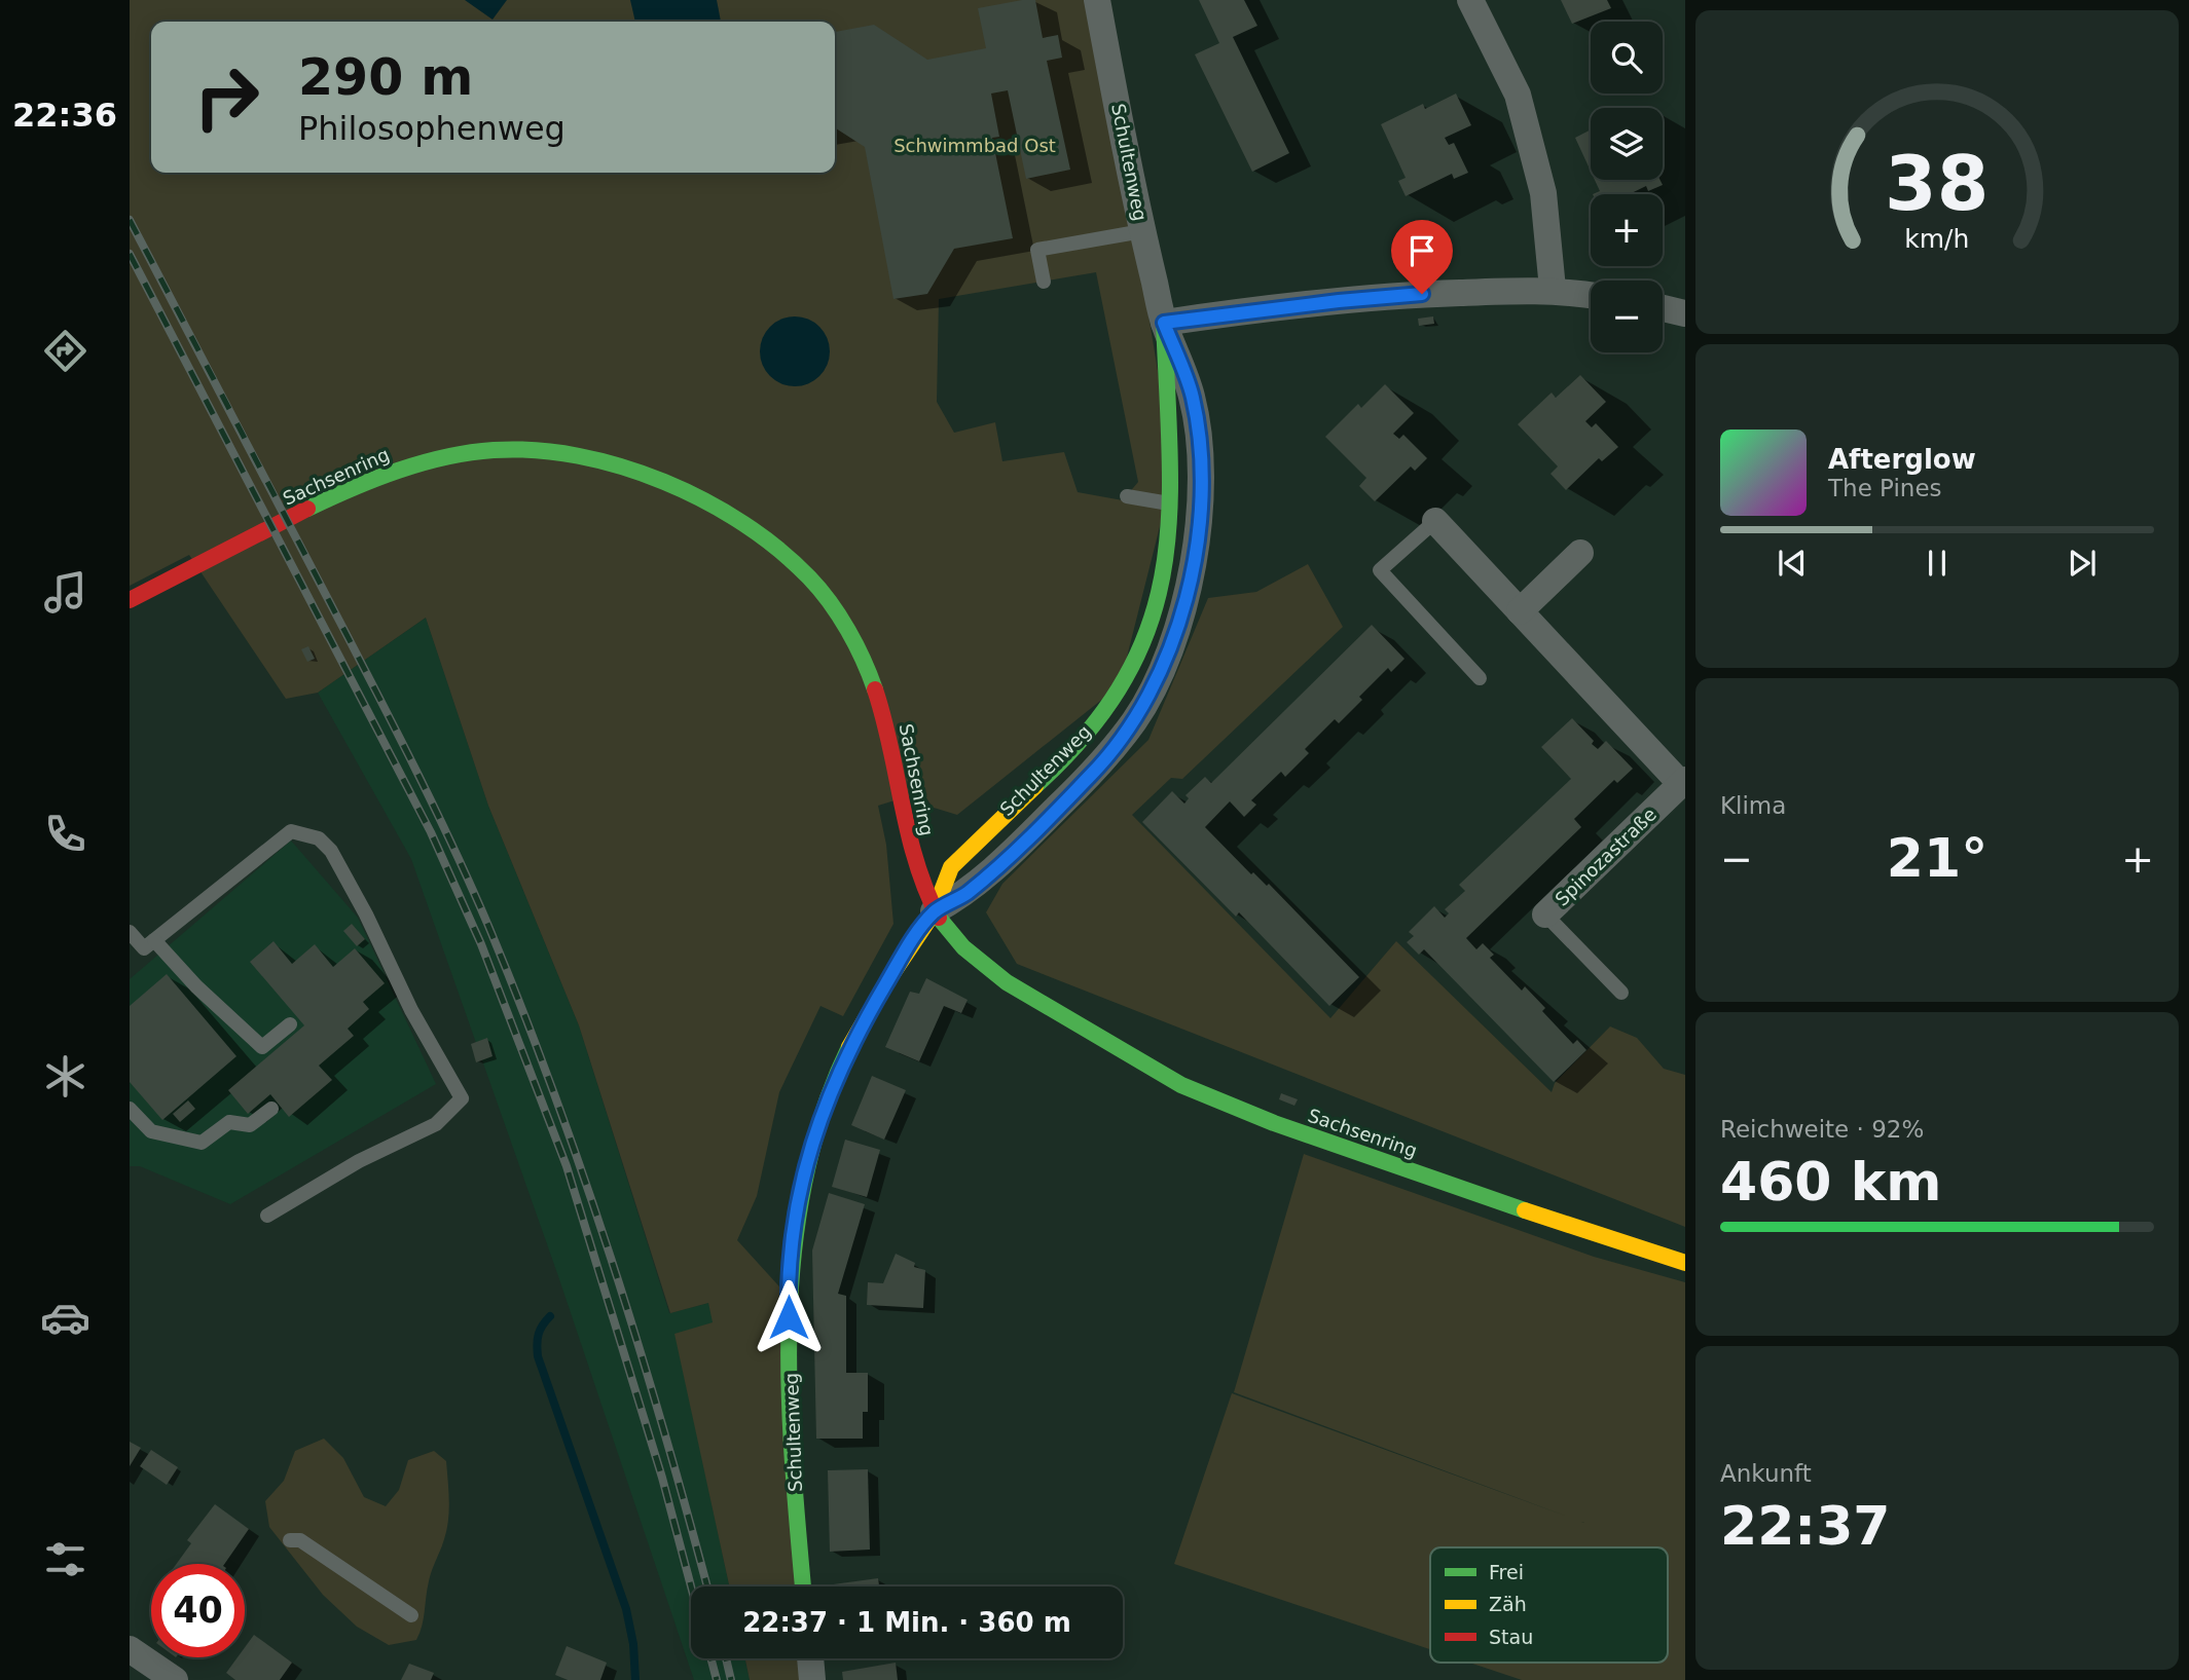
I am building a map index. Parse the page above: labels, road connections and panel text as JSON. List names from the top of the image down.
{
  "streets": {
    "street": ["Schultenweg", "Sachsenring", "Spinozastraße"]
  },
  "crossings": [
    ["Schultenweg", "Sachsenring"]
  ],
  "parks": ["Schwimmbad Ost"],
  "legend": ["Frei", "Zäh", "Stau"],
  "page": {
    "tabs": "22:36",
    "map_buttons": ["+", "−"],
    "turn": ["290 m", "Philosophenweg"],
    "song": ["Afterglow", "The Pines"],
    "tile": [
      "Klima",
      ["Reichweite · 92%", "460 km"],
      ["Ankunft", "22:37"]
    ],
    "heat": ["−", "21°", "+"],
    "limit": "40",
    "trip": "22:37 · 1 Min. · 360 m",
    "gauge": ["38", "km/h"]
  }
}
